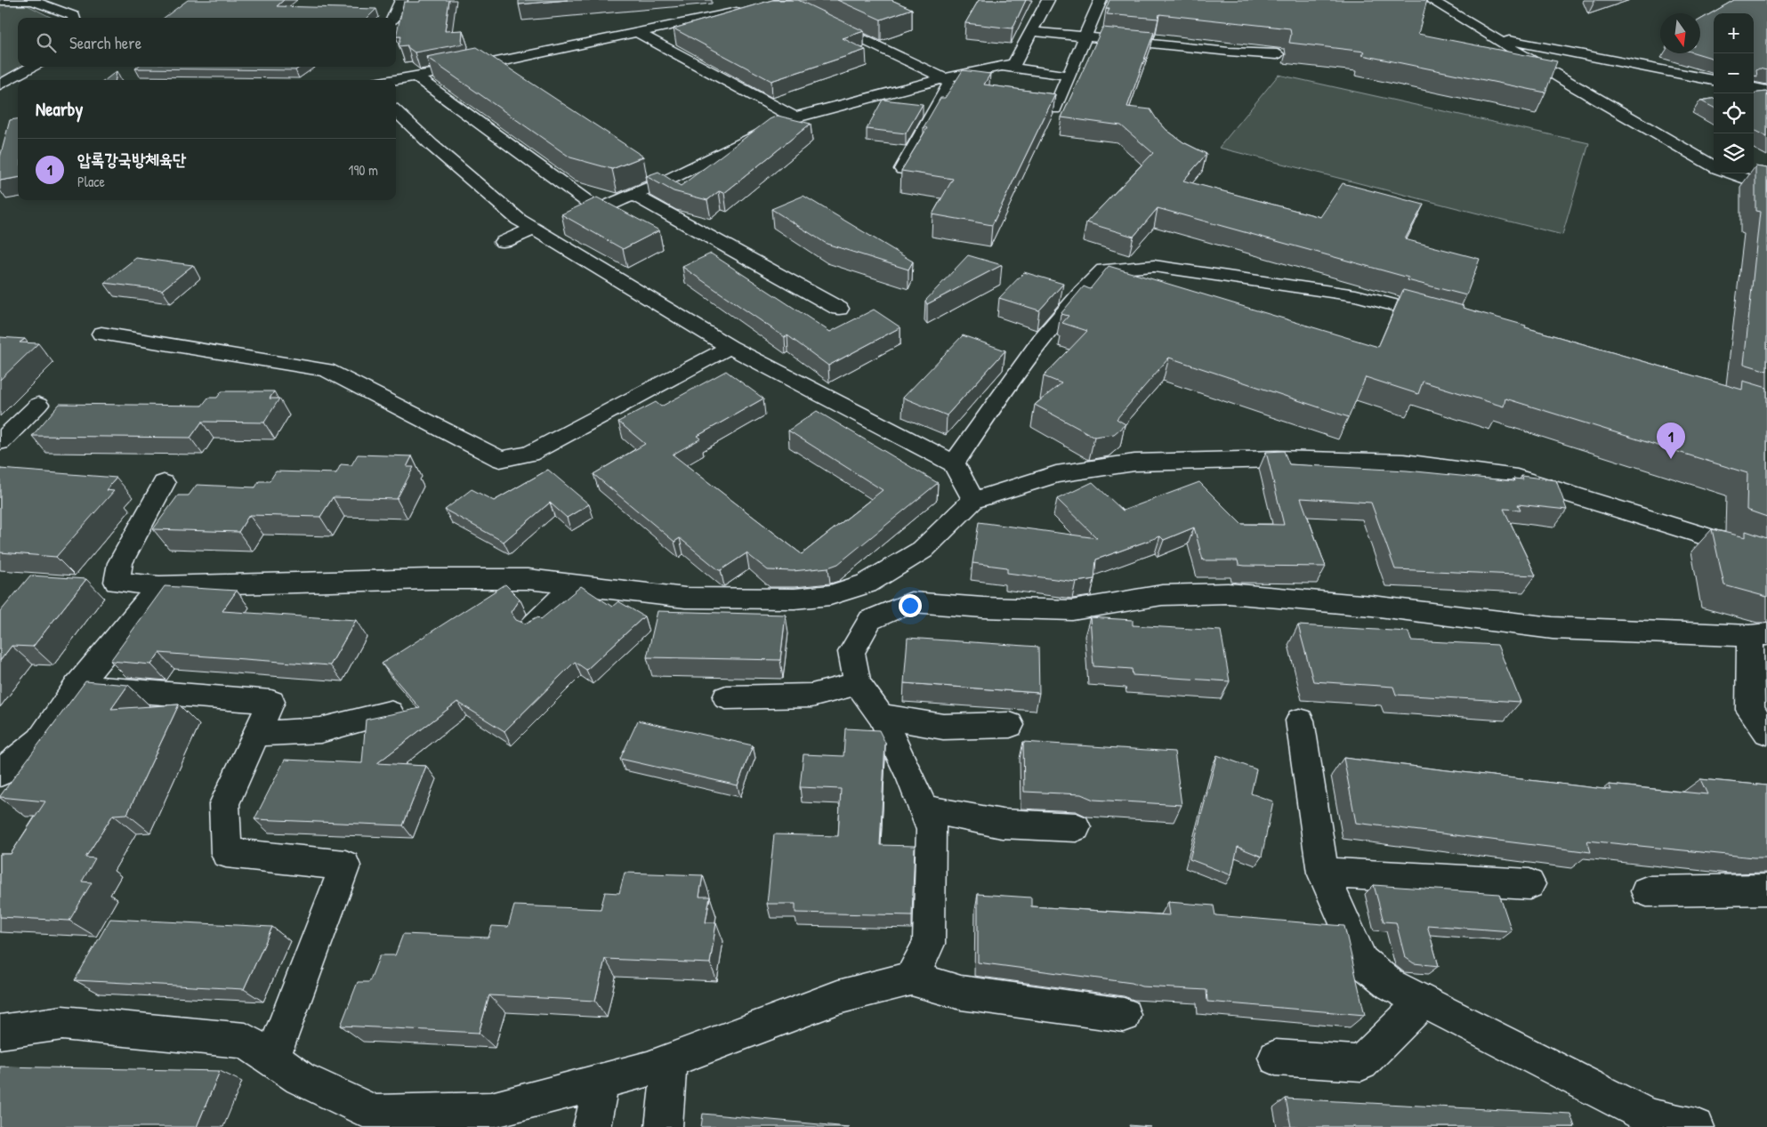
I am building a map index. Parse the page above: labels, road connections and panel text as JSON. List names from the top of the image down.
{
  "north": "bottom",
  "page": {
    "map_buttons": ["+", "−"],
    "search": "Search here",
    "heading": "Nearby",
    "list": [
      {
        "mark": "1",
        "name": "압록강국방체육단",
        "note": "Place",
        "value": "190 m"
      }
    ],
    "pins": "1"
  }
}
